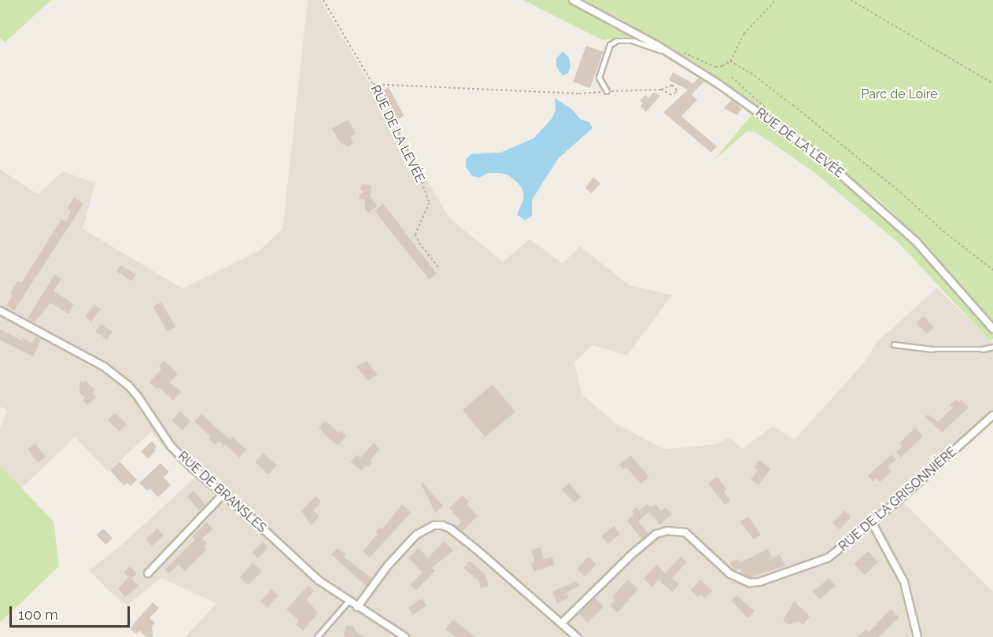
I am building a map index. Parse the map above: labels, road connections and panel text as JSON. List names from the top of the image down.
{
  "streets": {
    "street": ["RUE DE LA LEVÉE", "RUE DE BRANSLES", "RUE DE LA GRISONNIÈRE"]
  },
  "parks": ["Parc de Loire"],
  "scale_bar": "100 m"
}
